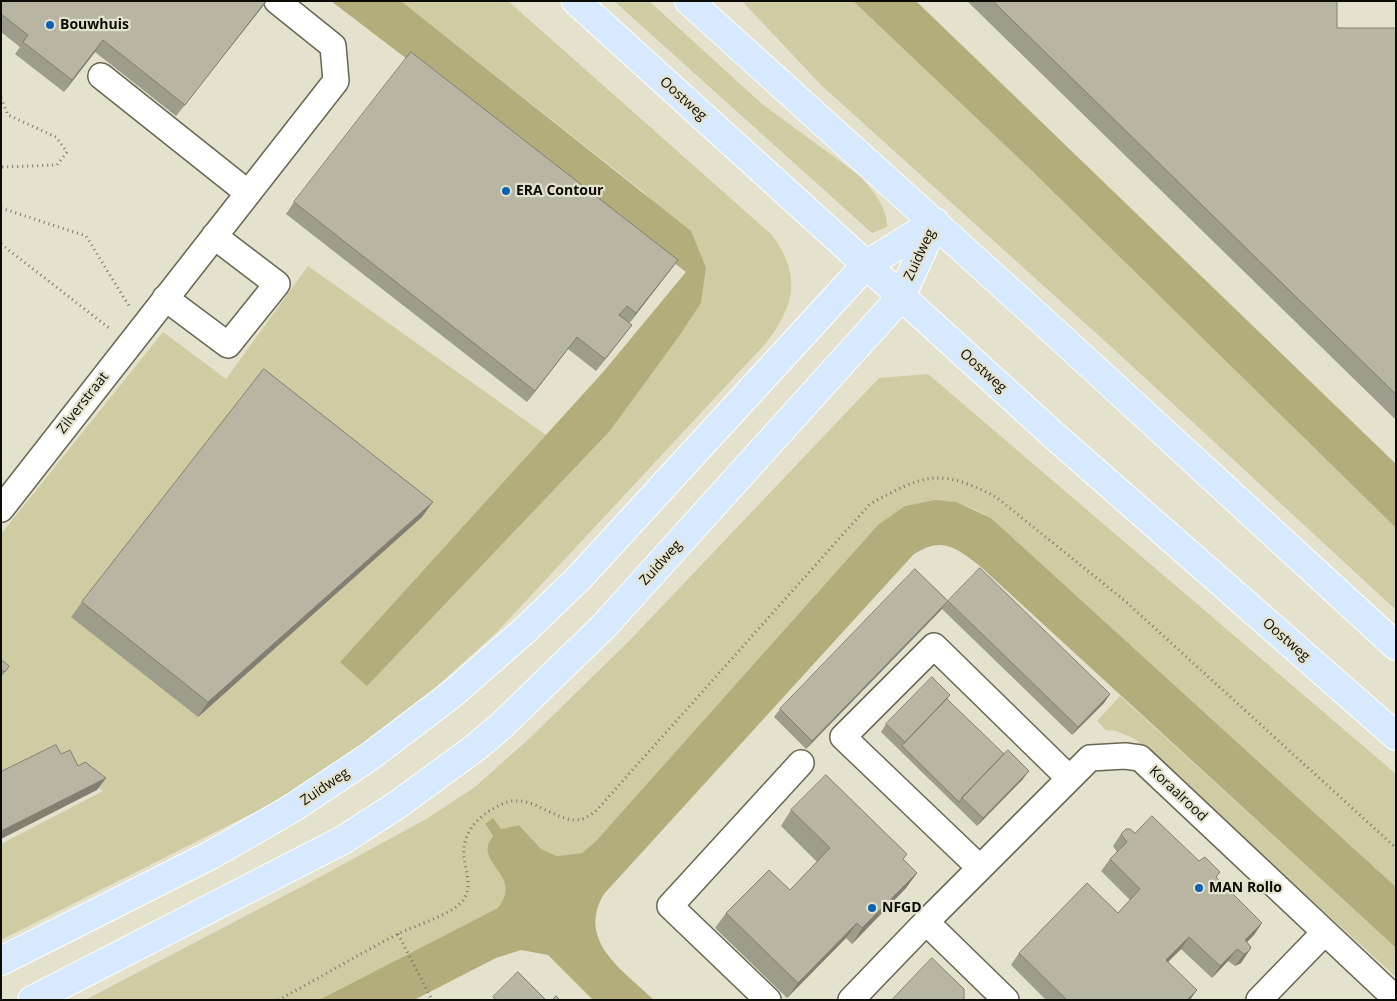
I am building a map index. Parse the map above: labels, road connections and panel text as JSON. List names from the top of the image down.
{
  "streets": {
    "main road": ["Oostweg", "Zuidweg"],
    "street": ["Zilverstraat", "Koraalrood"]
  },
  "crossings": [
    ["Oostweg", "Zuidweg"]
  ],
  "places": [
    "Bouwhuis",
    "ERA Contour",
    "MAN Rollo",
    "NFGD"
  ]
}
